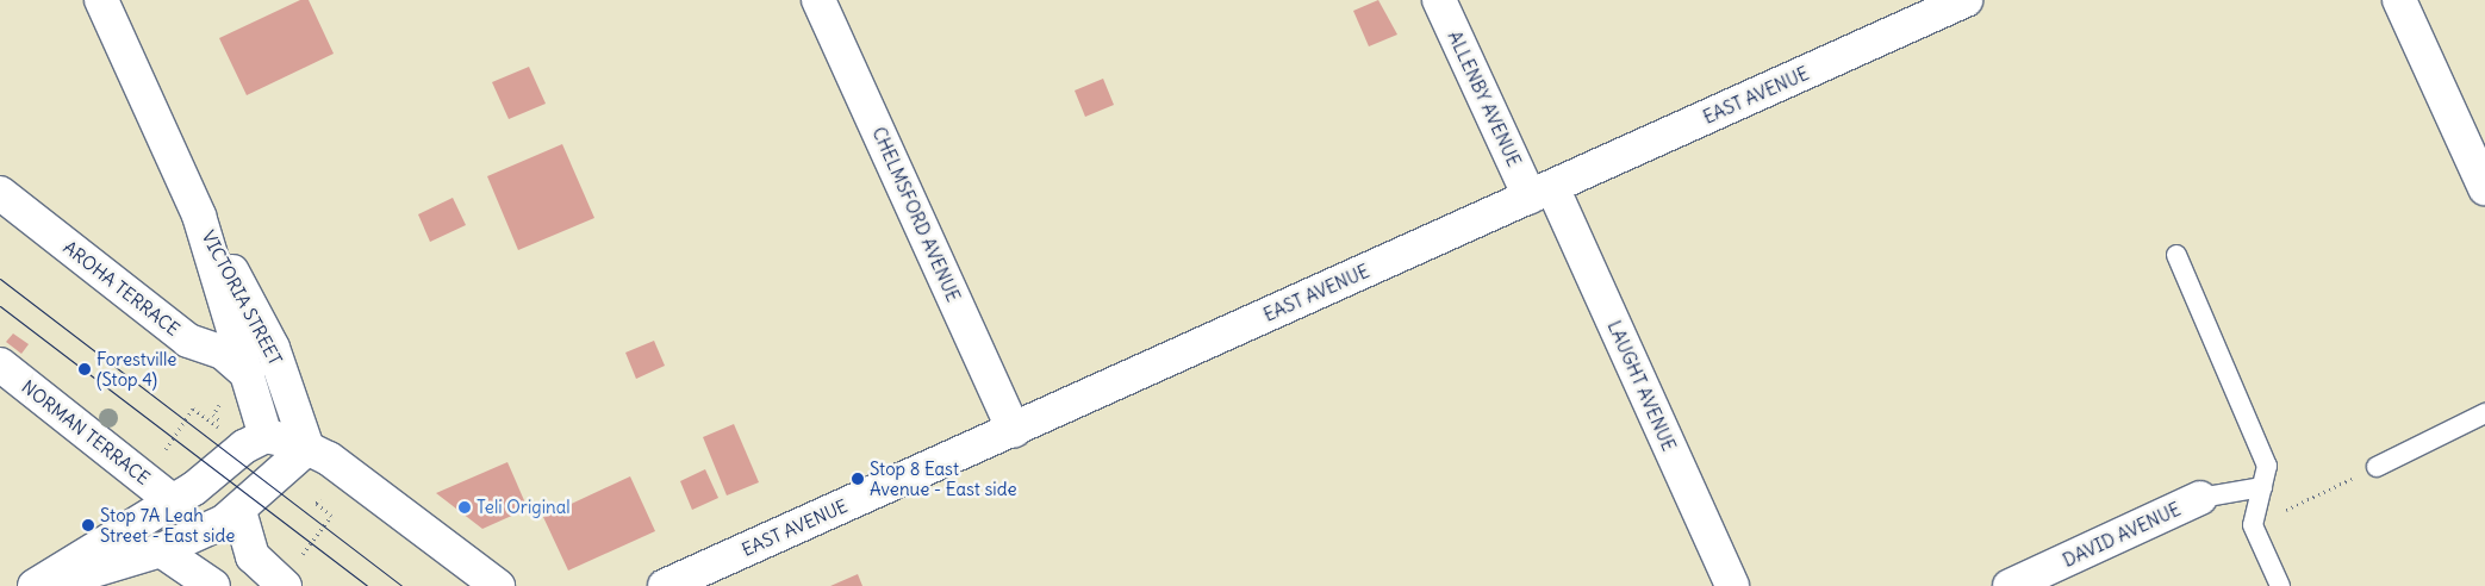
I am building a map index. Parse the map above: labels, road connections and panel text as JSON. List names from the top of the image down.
{
  "streets": {
    "street": [
      "EAST AVENUE",
      "ALLENBY AVENUE",
      "CHELMSFORD AVENUE",
      "AROHA TERRACE",
      "VICTORIA STREET",
      "LAUGHT AVENUE",
      "NORMAN TERRACE",
      "DAVID AVENUE"
    ]
  },
  "crossings": [
    ["EAST AVENUE", "ALLENBY AVENUE"],
    ["EAST AVENUE", "CHELMSFORD AVENUE"],
    ["EAST AVENUE", "LAUGHT AVENUE"],
    ["ALLENBY AVENUE", "LAUGHT AVENUE"],
    ["AROHA TERRACE", "VICTORIA STREET"]
  ],
  "places": [
    "Forestville (Stop 4)",
    "Stop 8 East Avenue - East side",
    "Teli Original",
    "Stop 7A Leah Street - East side"
  ]
}
